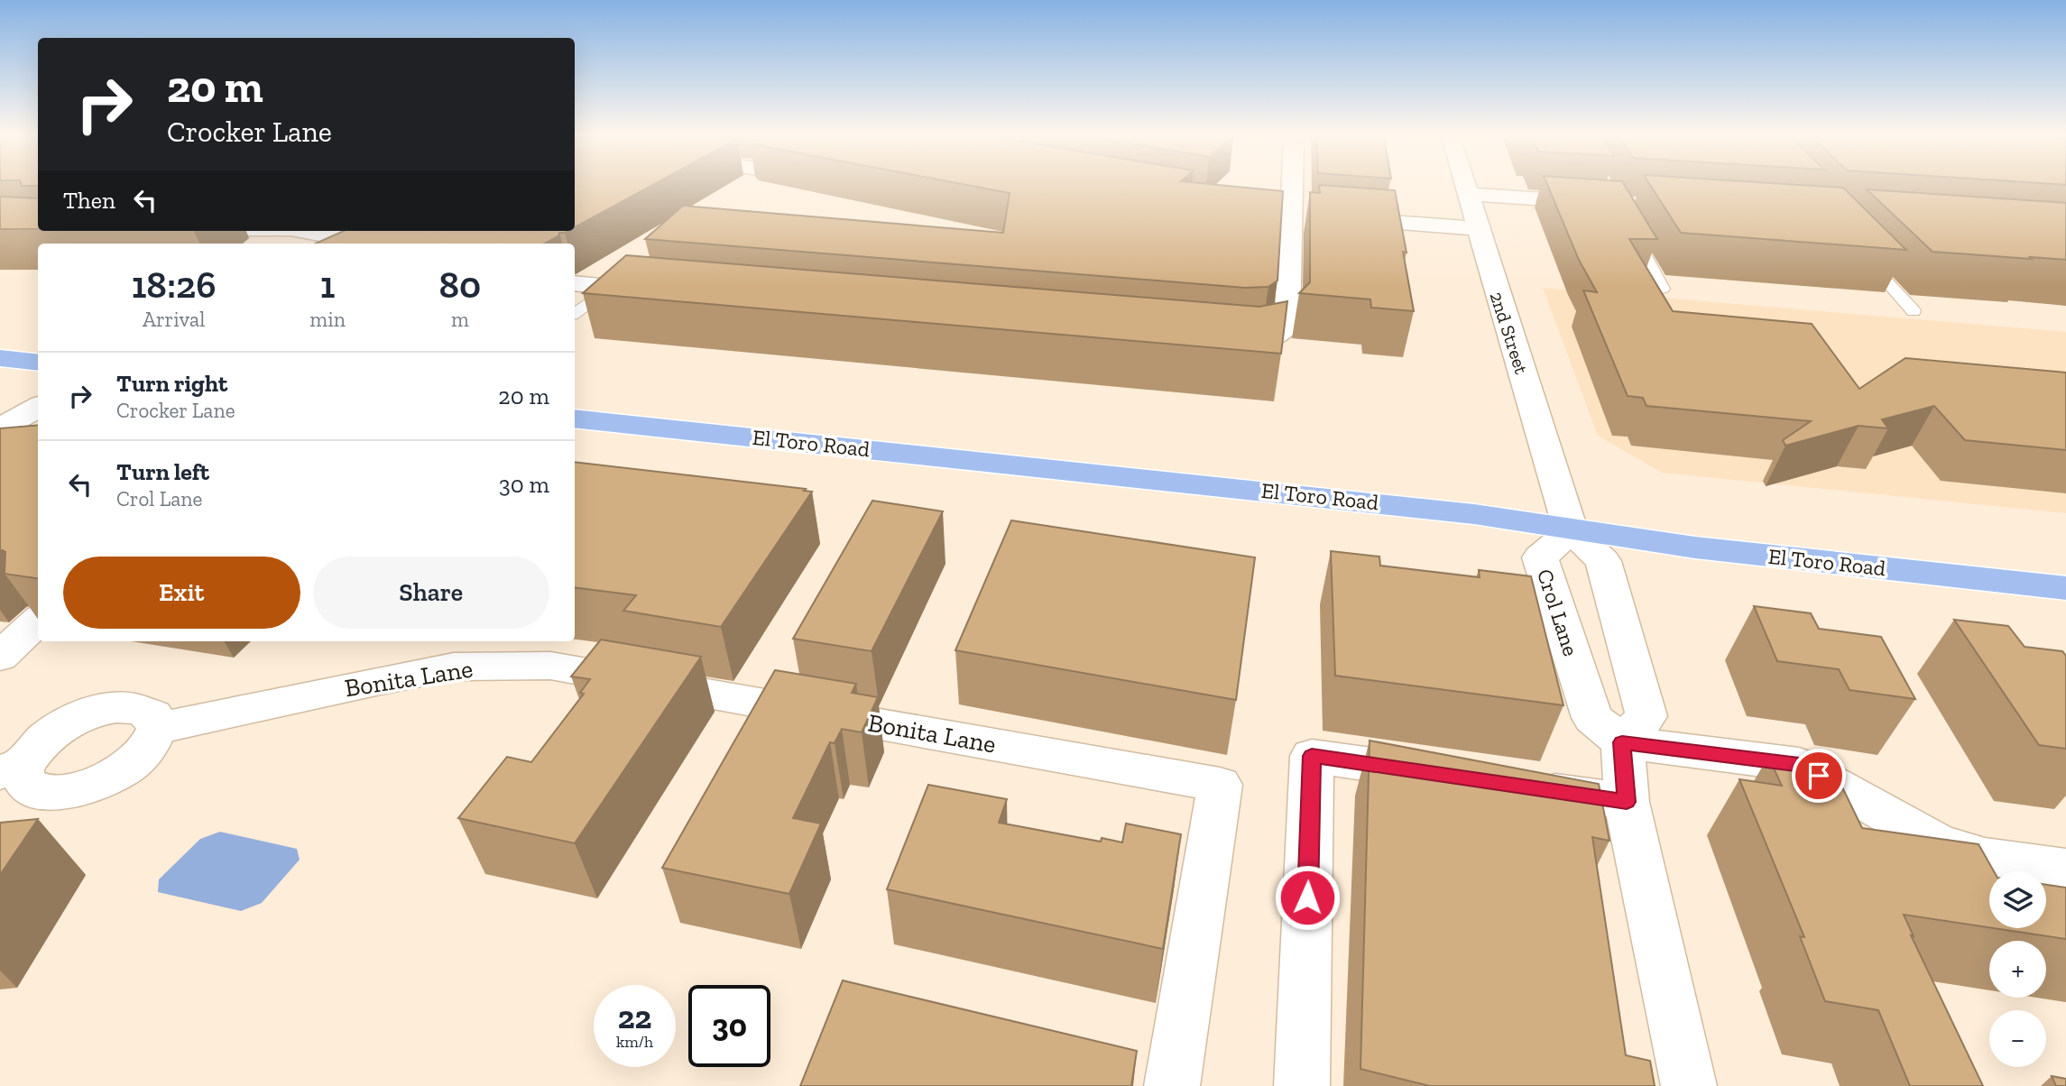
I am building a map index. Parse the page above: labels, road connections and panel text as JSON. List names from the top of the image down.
{
  "streets": {
    "main road": ["El Toro Road"],
    "street": ["2nd Street", "Crol Lane", "Bonita Lane"]
  },
  "crossings": [
    ["2nd Street", "El Toro Road"],
    ["2nd Street", "Crol Lane"],
    ["El Toro Road", "Crol Lane"]
  ],
  "page": {
    "turn": ["20 m", "Crocker Lane"],
    "then": "Then",
    "eta": [
      "18:26",
      "Arrival",
      "1",
      "min",
      "80",
      "m"
    ],
    "list": [
      {
        "name": "Turn right",
        "note": "Crocker Lane",
        "value": "20 m"
      },
      {
        "name": "Turn left",
        "note": "Crol Lane",
        "value": "30 m"
      }
    ],
    "buttons": ["Exit", "Share"],
    "map_buttons": ["+", "−"],
    "speed": "22 km/h",
    "limit": "30"
  }
}
